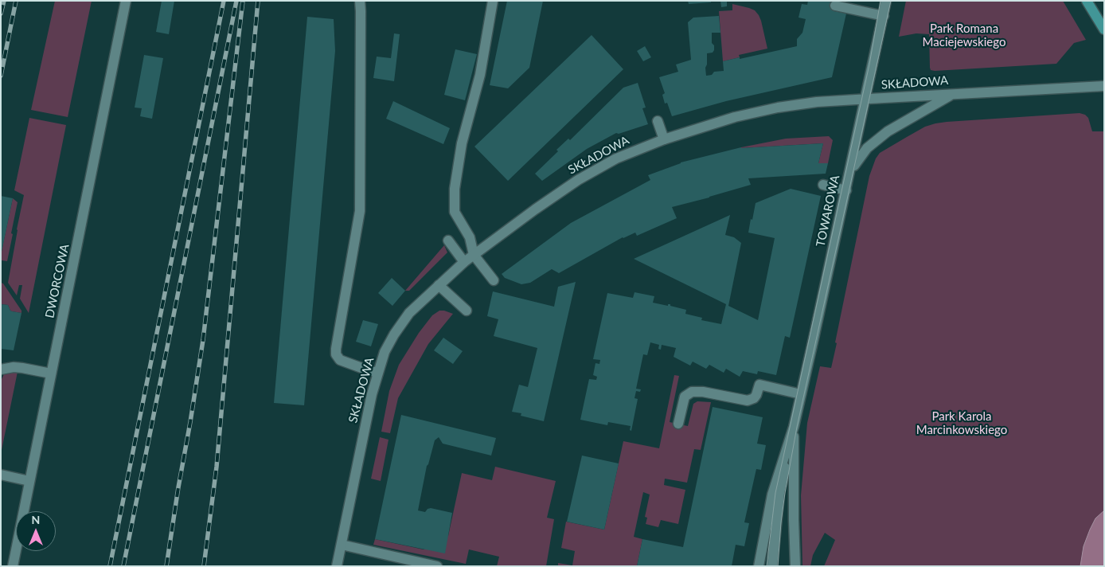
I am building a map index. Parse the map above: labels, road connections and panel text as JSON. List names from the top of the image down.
{
  "streets": {
    "street": ["SKŁADOWA", "TOWAROWA", "DWORCOWA"]
  },
  "crossings": [
    ["SKŁADOWA", "TOWAROWA"]
  ],
  "parks": ["Park Romana Maciejewskiego", "Park Karola Marcinkowskiego"],
  "north": "top"
}
